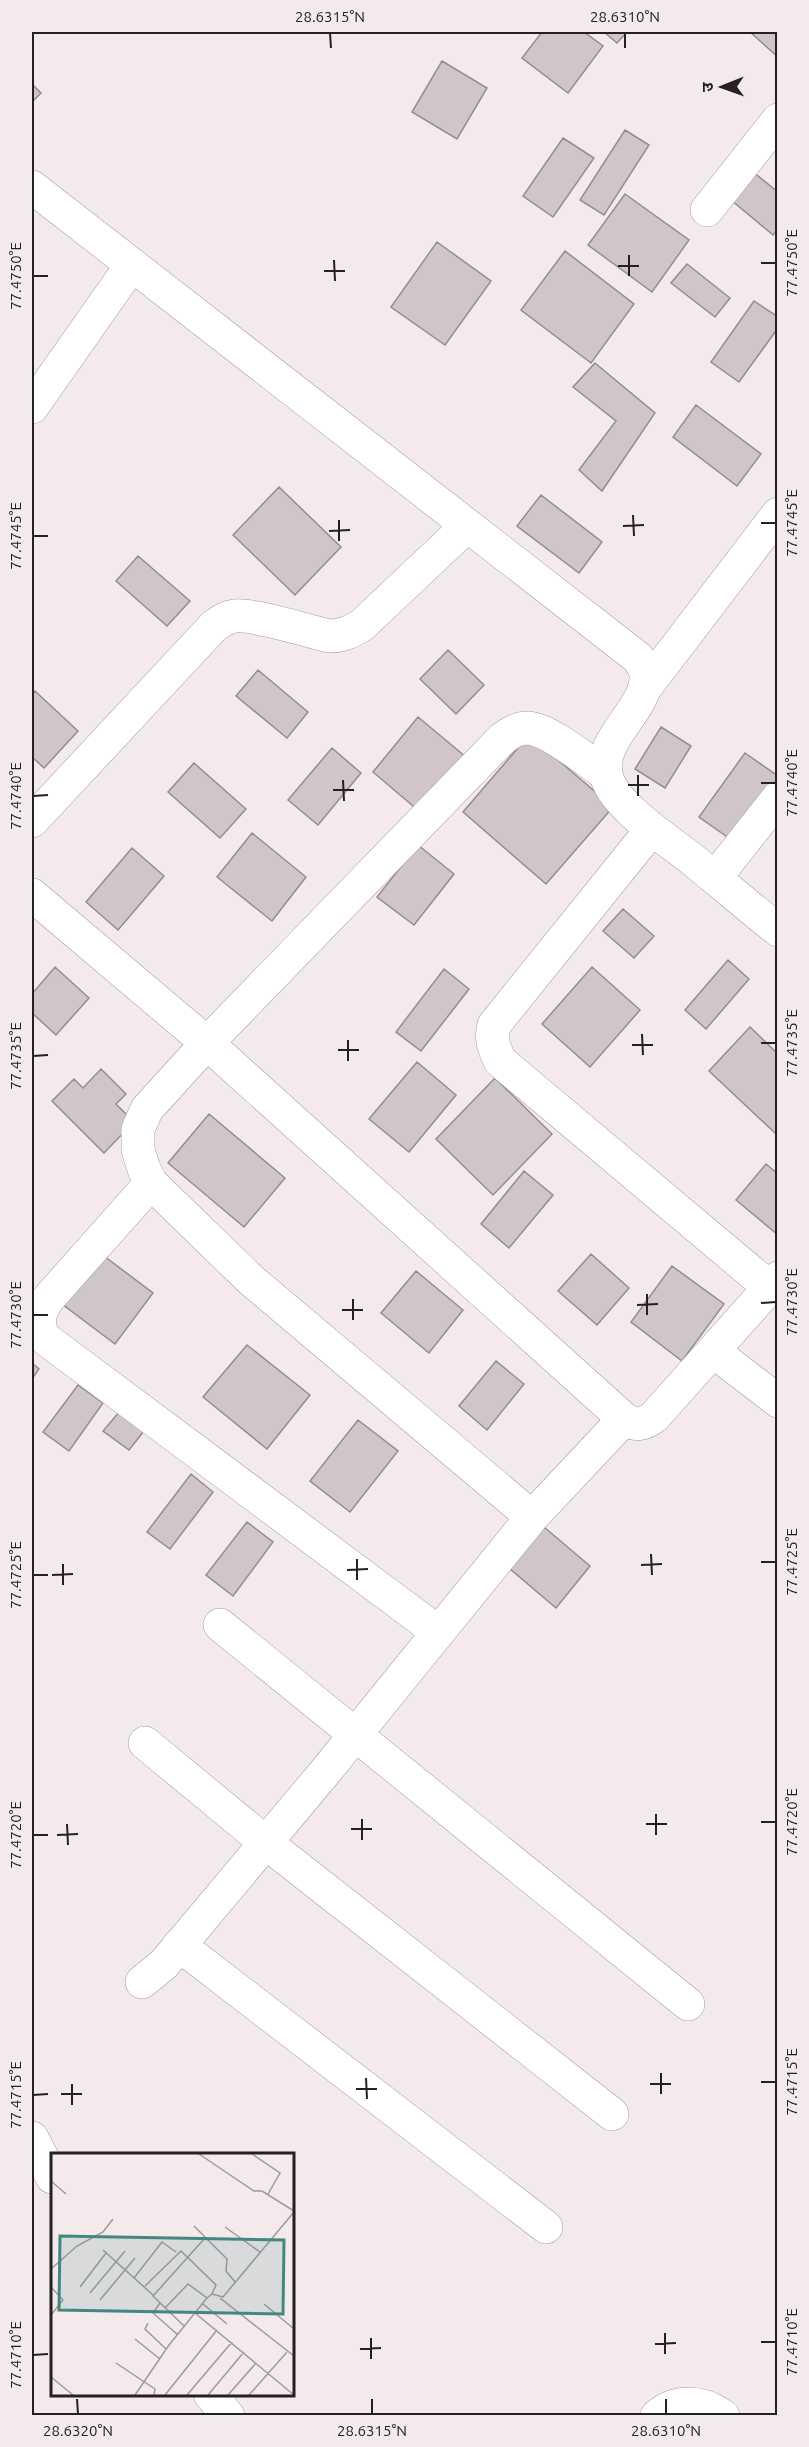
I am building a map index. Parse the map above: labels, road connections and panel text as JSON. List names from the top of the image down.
{
  "north": "left",
  "coordinates": [
    "28.6315°N",
    "28.6310°N",
    "77.4750°E",
    "77.4745°E",
    "77.4740°E",
    "77.4735°E",
    "77.4730°E",
    "77.4725°E",
    "77.4720°E",
    "77.4715°E",
    "77.4710°E",
    "28.6320°N"
  ]
}
